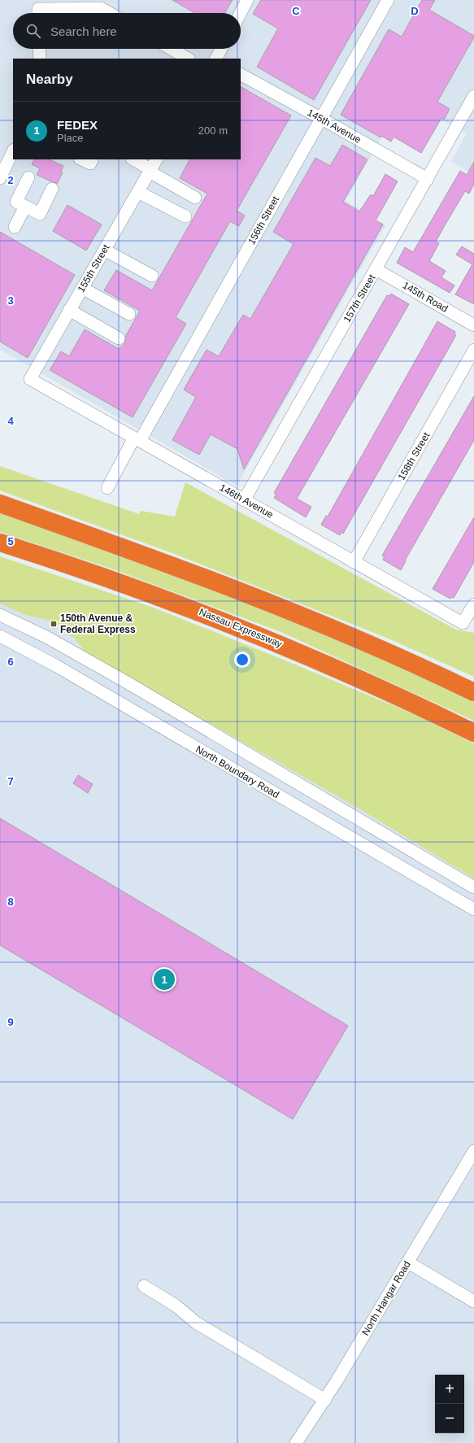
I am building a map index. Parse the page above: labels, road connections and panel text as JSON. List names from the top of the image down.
{
  "streets": {
    "highway": ["Nassau Expressway"],
    "street": [
      "145th Avenue",
      "156th Street",
      "155th Street",
      "145th Road",
      "157th Street",
      "158th Street",
      "146th Avenue",
      "North Boundary Road",
      "North Hangar Road"
    ]
  },
  "crossings": [
    ["145th Avenue", "156th Street"],
    ["145th Avenue", "157th Street"],
    ["156th Street", "146th Avenue"],
    ["155th Street", "146th Avenue"],
    ["145th Road", "157th Street"],
    ["157th Street", "146th Avenue"],
    ["158th Street", "146th Avenue"]
  ],
  "places": {
    "transit": ["150th Avenue & Federal Express"]
  },
  "page": {
    "search": "Search here",
    "heading": "Nearby",
    "list": [
      {
        "mark": "1",
        "name": "FEDEX",
        "note": "Place",
        "value": "200 m"
      }
    ],
    "pins": "1",
    "map_buttons": ["+", "−"]
  },
  "grid": {
    "columns": ["C", "D"],
    "rows": [
      "2",
      "3",
      "4",
      "5",
      "6",
      "7",
      "8",
      "9"
    ]
  }
}
